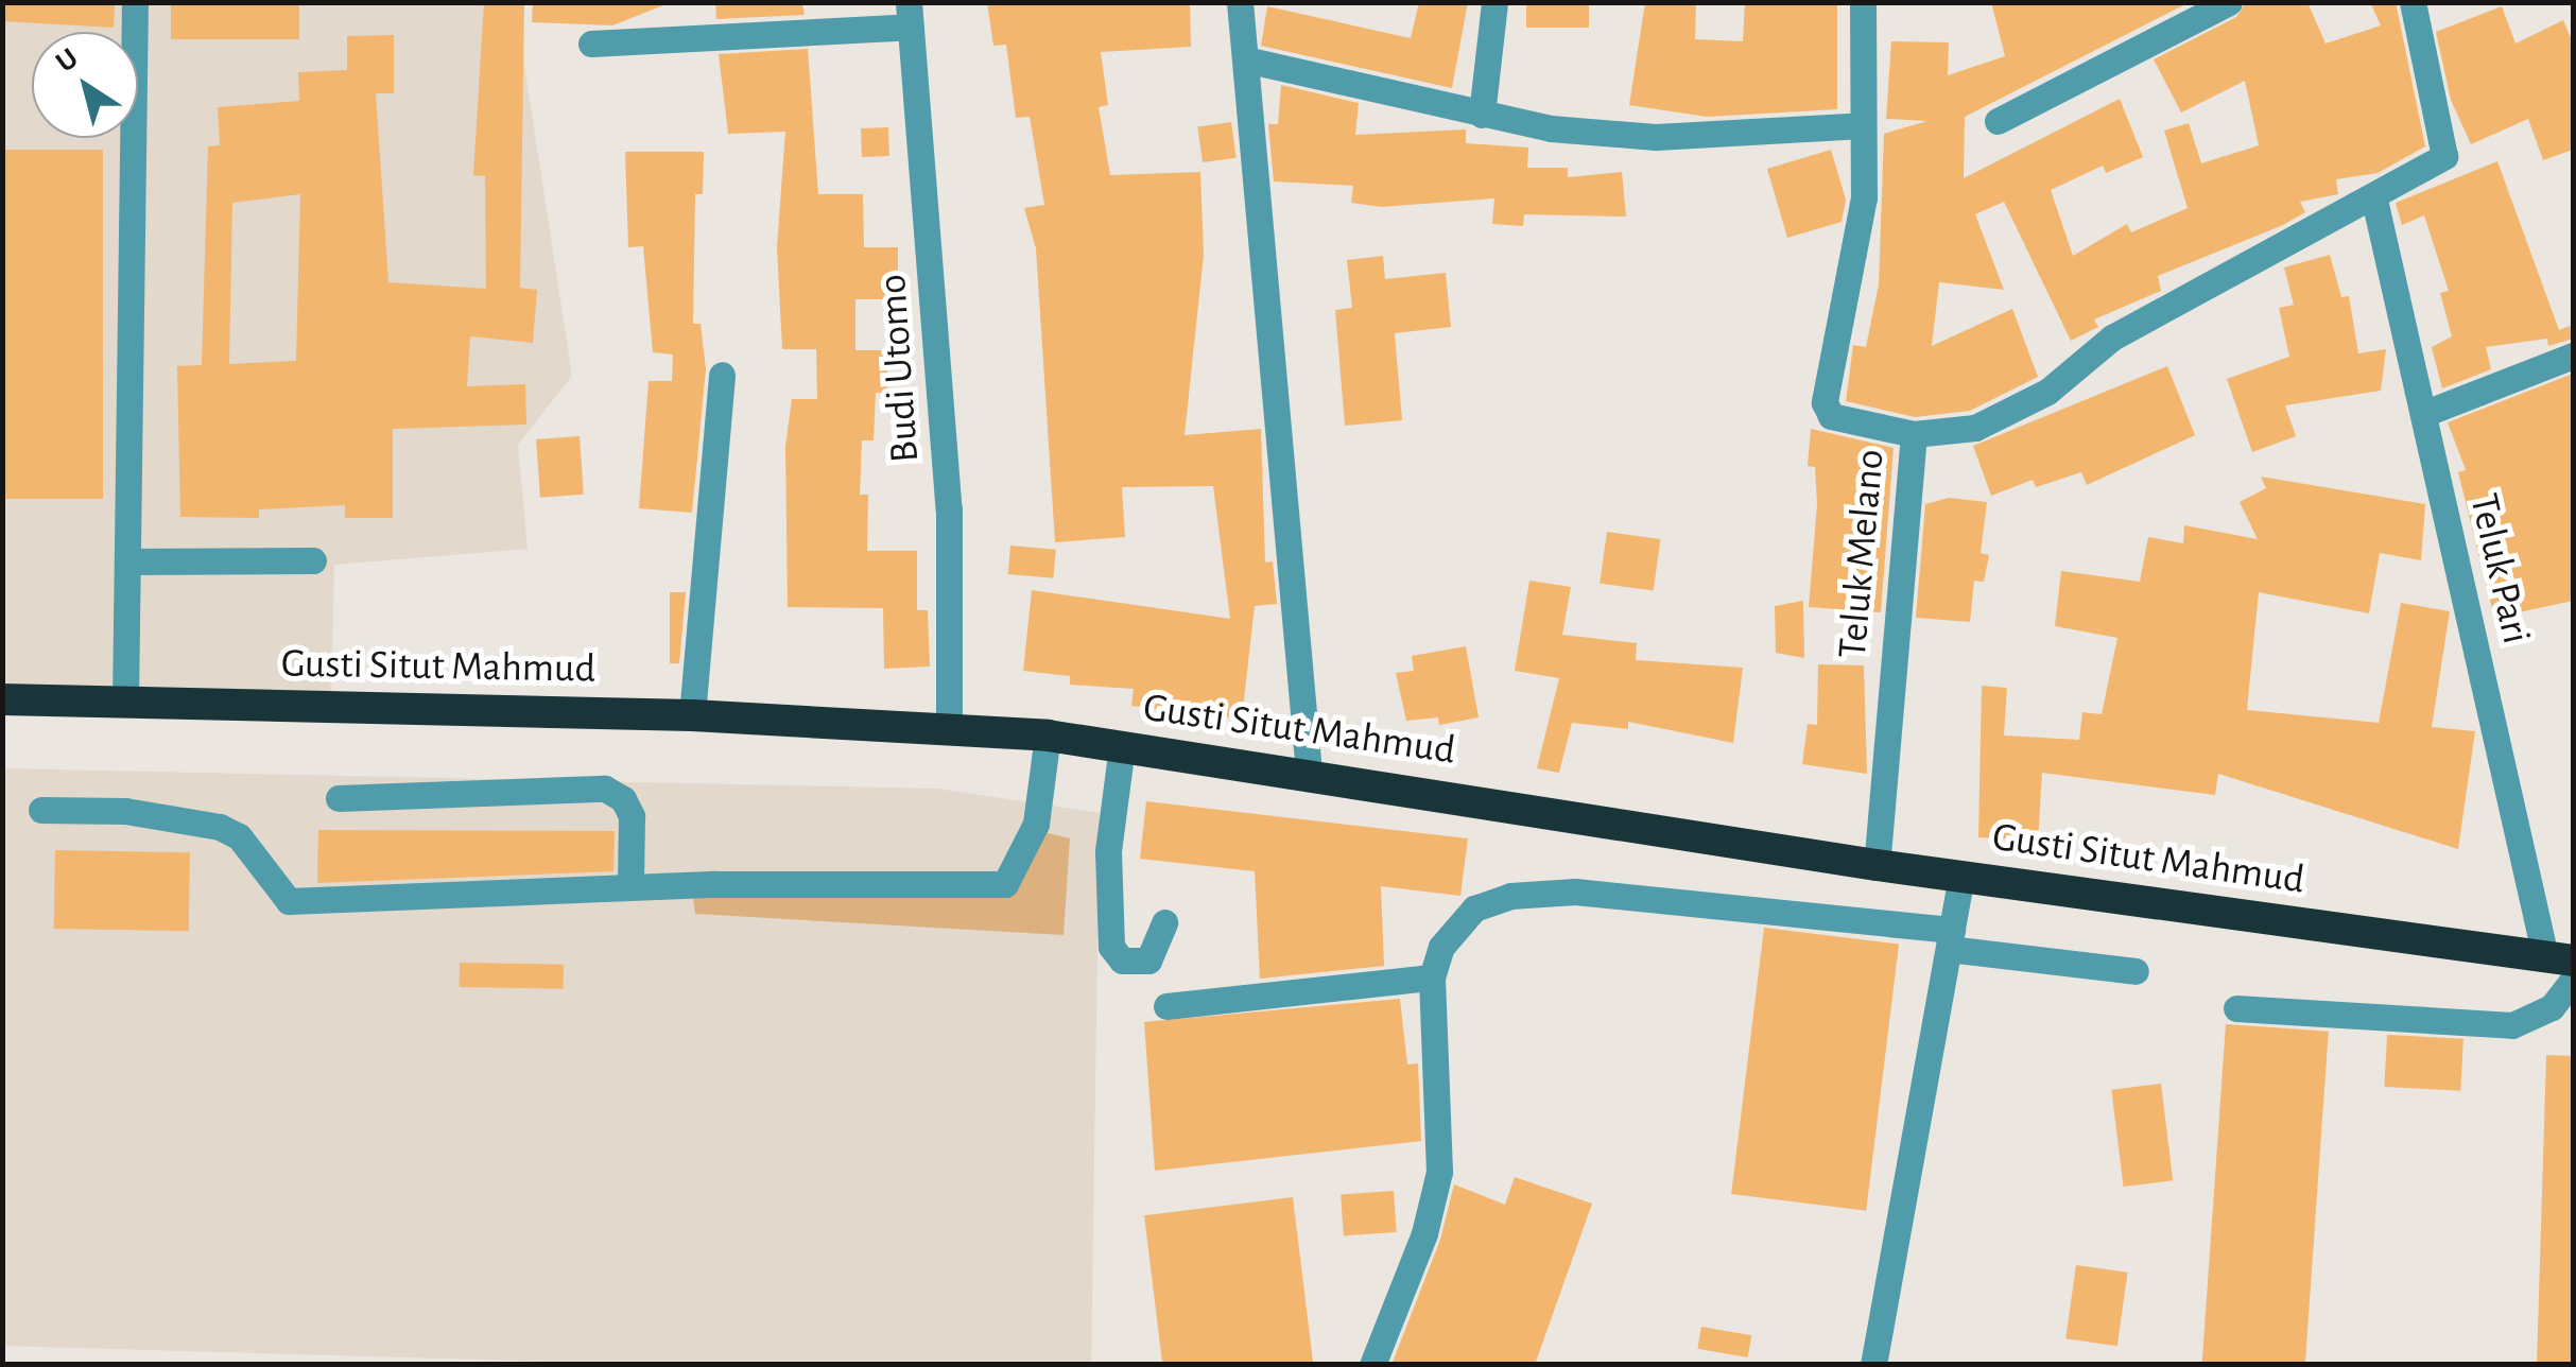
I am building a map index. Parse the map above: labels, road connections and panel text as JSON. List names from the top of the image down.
{
  "streets": {
    "highway": ["Gusti Situt Mahmud"],
    "street": ["Budi Utomo", "Teluk Melano", "Teluk Pari"]
  },
  "crossings": [
    ["Budi Utomo", "Gusti Situt Mahmud"],
    ["Teluk Melano", "Gusti Situt Mahmud"],
    ["Teluk Pari", "Gusti Situt Mahmud"]
  ],
  "north": "top left"
}
